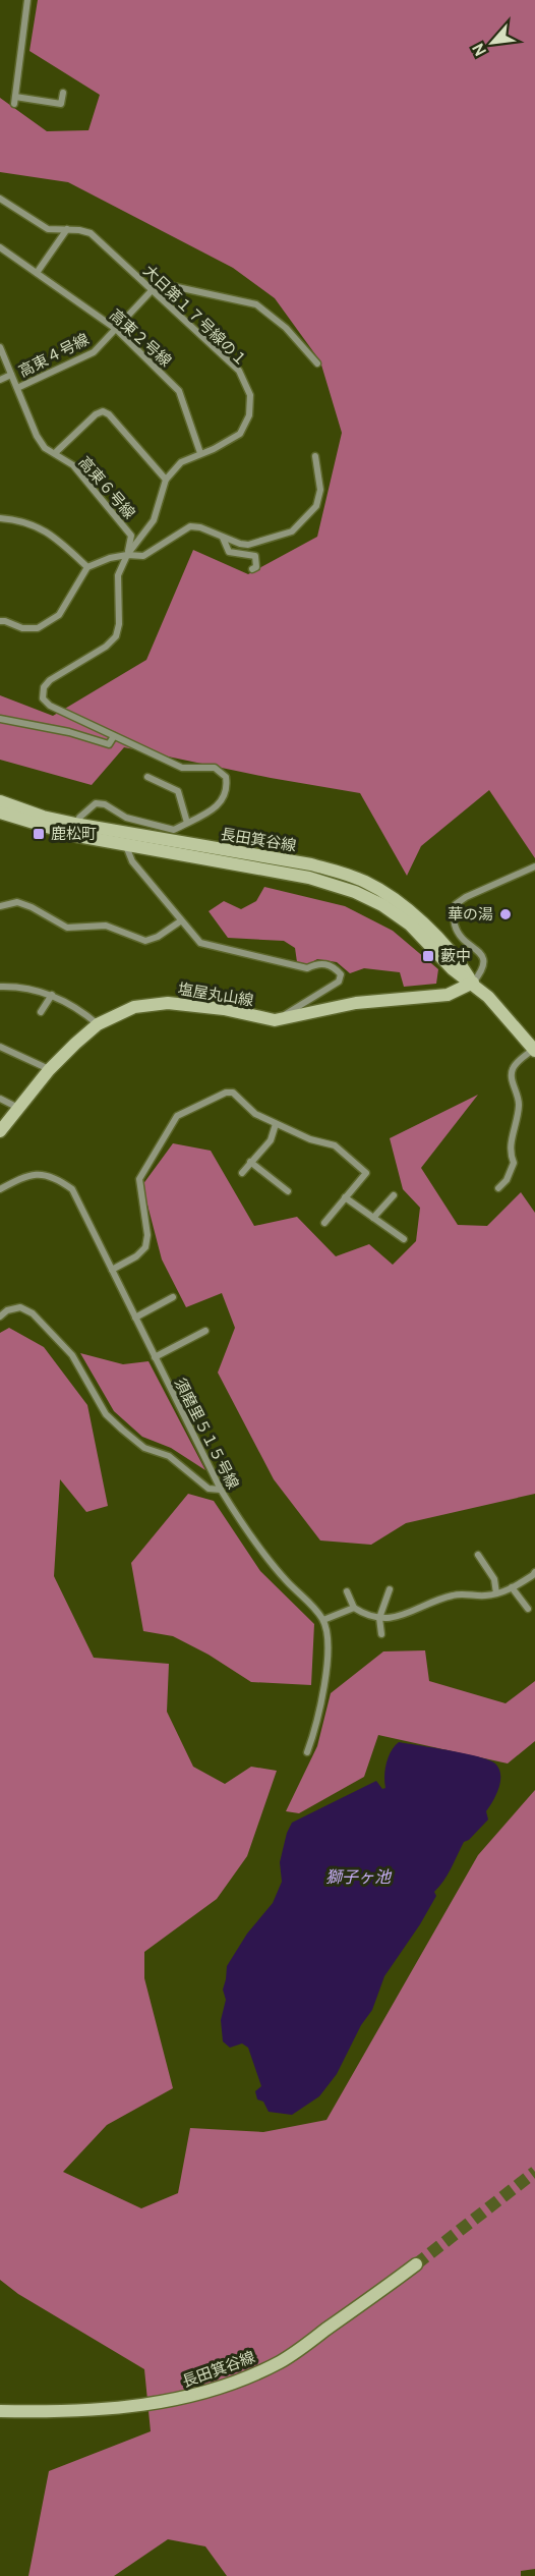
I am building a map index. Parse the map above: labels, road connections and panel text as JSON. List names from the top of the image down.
{
  "streets": {
    "street": [
      "大日第１７号線の１",
      "高東２号線",
      "高東４号線",
      "高東６号線",
      "長田箕谷線",
      "塩屋丸山線",
      "須磨里５１５号線"
    ]
  },
  "crossings": [
    ["大日第１７号線の１", "高東２号線"],
    ["大日第１７号線の１", "高東４号線"],
    ["高東２号線", "高東４号線"],
    ["高東４号線", "高東６号線"],
    ["長田箕谷線", "塩屋丸山線"]
  ],
  "water": ["獅子ヶ池"],
  "places": {
    "transit": ["鹿松町", "藪中"],
    "other": ["華の湯"]
  },
  "north": "bottom left"
}
